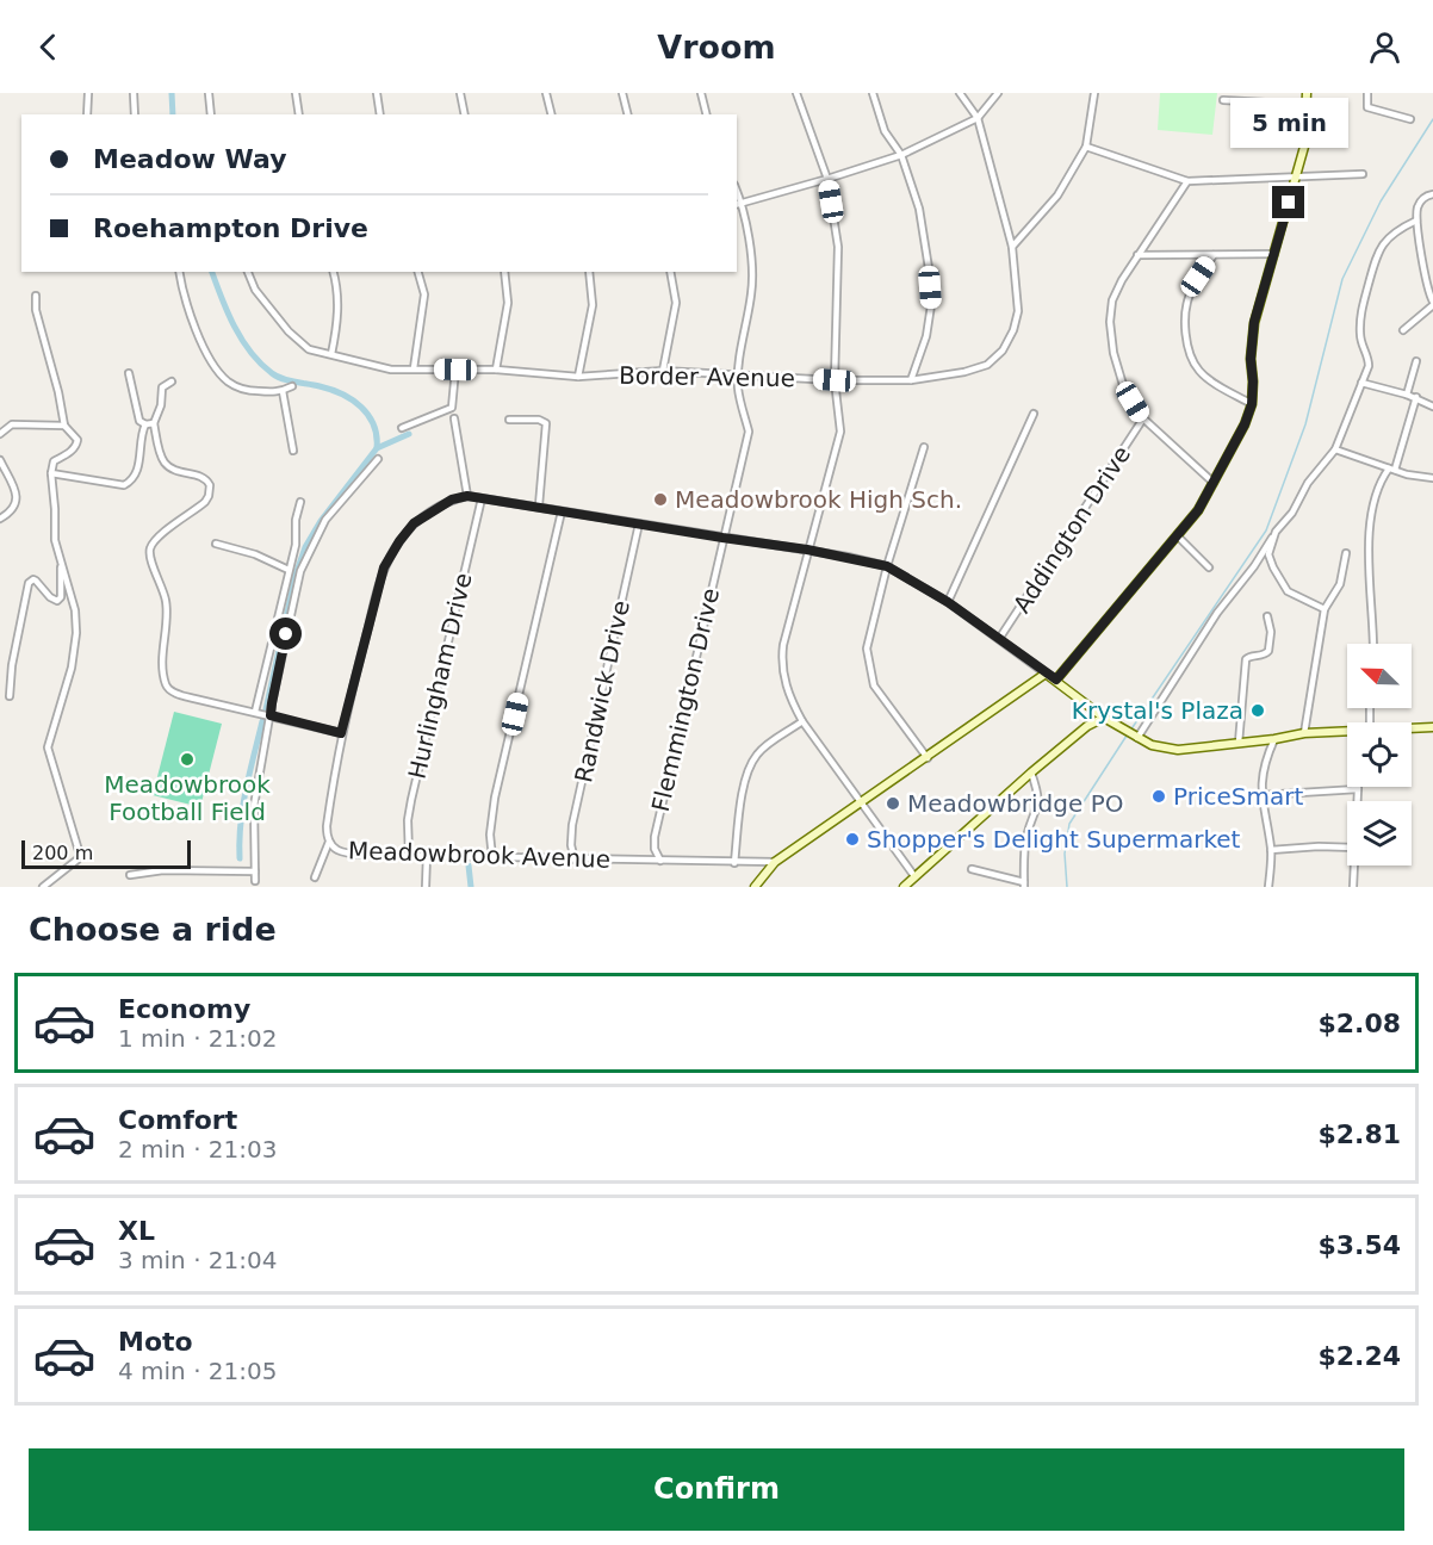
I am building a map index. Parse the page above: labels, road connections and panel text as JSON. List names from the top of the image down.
{
  "streets": {
    "street": [
      "Border Avenue",
      "Addington Drive",
      "Hurlingham Drive",
      "Randwick Drive",
      "Flemmington Drive",
      "Meadowbrook Avenue"
    ]
  },
  "crossings": [
    ["Border Avenue", "Flemmington Drive"],
    ["Hurlingham Drive", "Meadowbrook Avenue"],
    ["Randwick Drive", "Meadowbrook Avenue"],
    ["Flemmington Drive", "Meadowbrook Avenue"]
  ],
  "places": [
    "Meadowbrook High Sch.",
    "Krystal's Plaza",
    "Meadowbrook Football Field",
    "PriceSmart",
    "Meadowbridge PO",
    "Shopper's Delight Supermarket"
  ],
  "scale_bar": "200 m",
  "north": "top left",
  "page": {
    "header": "Vroom",
    "bubble": "5 min",
    "banner": ["Meadow Way", "Roehampton Drive"],
    "scale": "200 m",
    "heading": "Choose a ride",
    "list": [
      {
        "name": "Economy",
        "note": "1 min · 21:02",
        "value": "$2.08"
      },
      {
        "name": "Comfort",
        "note": "2 min · 21:03",
        "value": "$2.81"
      },
      {
        "name": "XL",
        "note": "3 min · 21:04",
        "value": "$3.54"
      },
      {
        "name": "Moto",
        "note": "4 min · 21:05",
        "value": "$2.24"
      }
    ],
    "buttons": "Confirm"
  }
}
